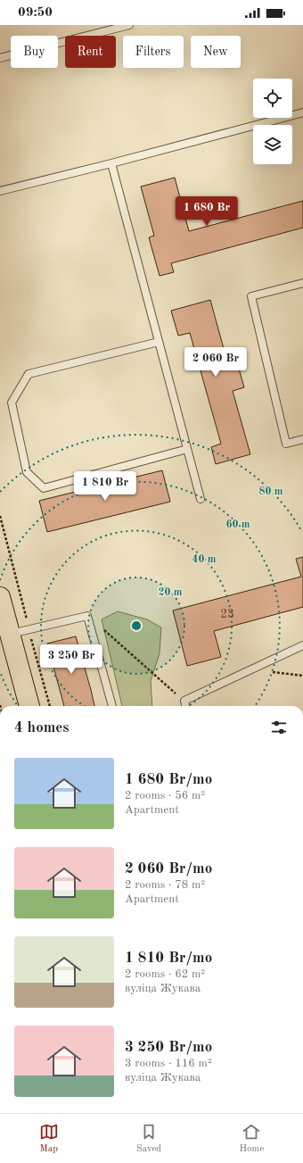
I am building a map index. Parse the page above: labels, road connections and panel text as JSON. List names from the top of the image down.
{
  "house_numbers": ["23"],
  "page": {
    "status": "09:50",
    "chip": [
      "Buy",
      "Rent",
      "Filters",
      "New"
    ],
    "price": [
      "1 680 Br",
      "2 060 Br",
      "1 810 Br",
      "3 250 Br"
    ],
    "heading": "4 homes",
    "list": [
      {
        "name": "1 680 Br/mo",
        "note": "2 rooms · 56 m² · Apartment"
      },
      {
        "name": "2 060 Br/mo",
        "note": "2 rooms · 78 m² · Apartment"
      },
      {
        "name": "1 810 Br/mo",
        "note": "2 rooms · 62 m² · вуліца Жукава"
      },
      {
        "name": "3 250 Br/mo",
        "note": "3 rooms · 116 m² · вуліца Жукава"
      }
    ],
    "tabs": ["Map", "Saved", "Home"]
  },
  "rings": [
    "80 m",
    "60 m",
    "40 m",
    "20 m"
  ]
}
